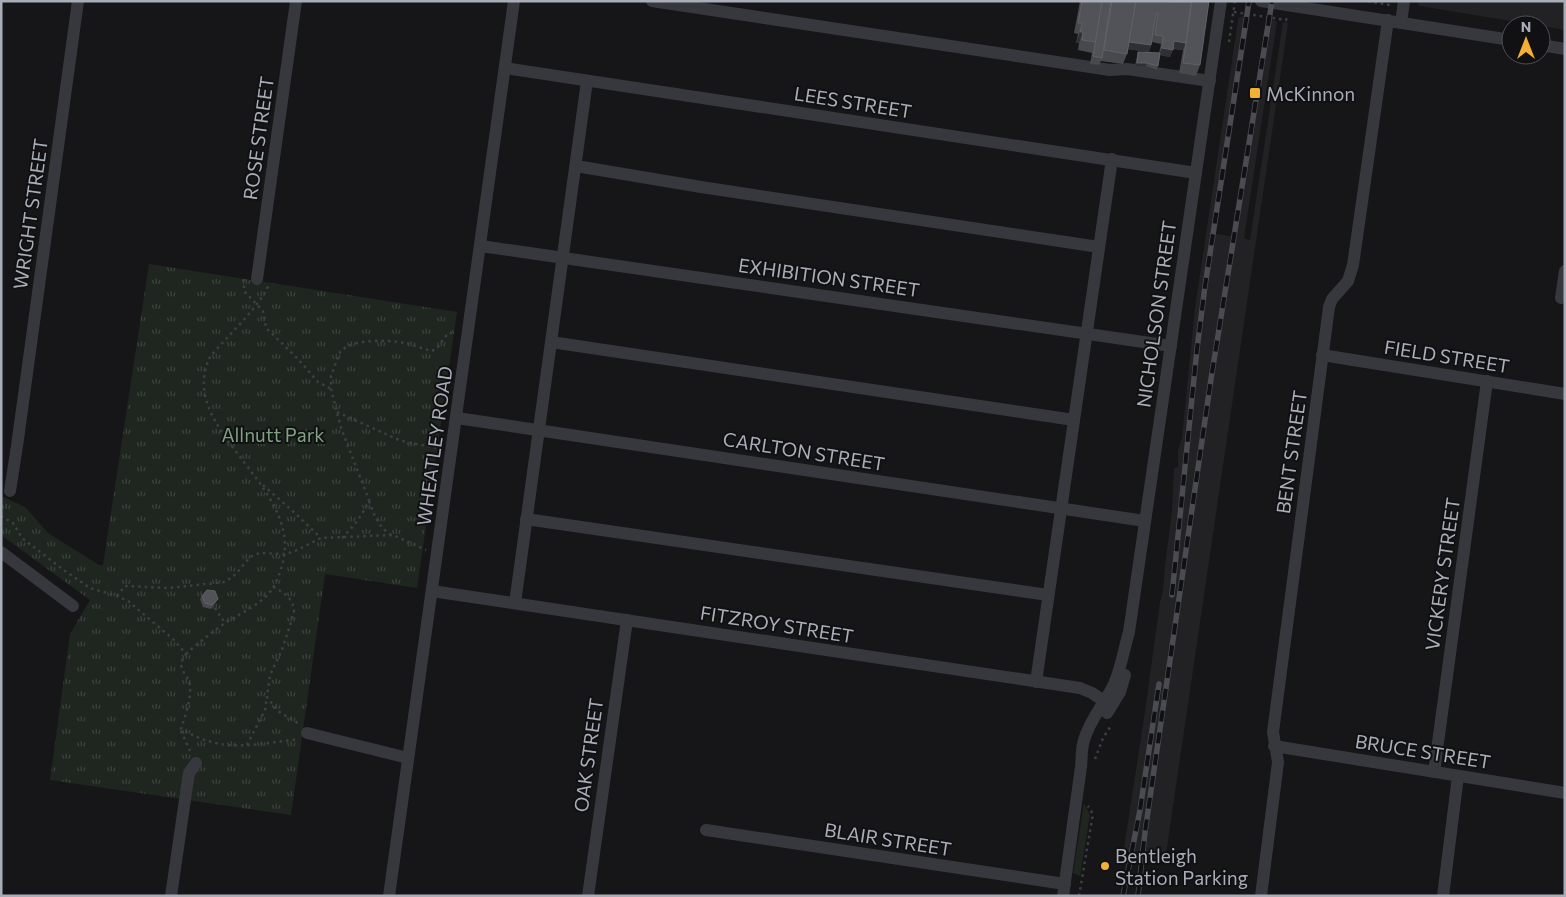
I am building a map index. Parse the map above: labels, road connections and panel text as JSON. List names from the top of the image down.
{
  "streets": {
    "street": [
      "LEES STREET",
      "ROSE STREET",
      "WRIGHT STREET",
      "EXHIBITION STREET",
      "NICHOLSON STREET",
      "FIELD STREET",
      "WHEATLEY ROAD",
      "CARLTON STREET",
      "BENT STREET",
      "VICKERY STREET",
      "FITZROY STREET",
      "BRUCE STREET",
      "OAK STREET",
      "BLAIR STREET"
    ]
  },
  "crossings": [
    ["LEES STREET", "NICHOLSON STREET"],
    ["LEES STREET", "WHEATLEY ROAD"],
    ["EXHIBITION STREET", "NICHOLSON STREET"],
    ["EXHIBITION STREET", "WHEATLEY ROAD"],
    ["NICHOLSON STREET", "CARLTON STREET"],
    ["NICHOLSON STREET", "FITZROY STREET"],
    ["NICHOLSON STREET", "BLAIR STREET"],
    ["FIELD STREET", "BENT STREET"],
    ["FIELD STREET", "VICKERY STREET"],
    ["WHEATLEY ROAD", "CARLTON STREET"],
    ["WHEATLEY ROAD", "FITZROY STREET"],
    ["BENT STREET", "BRUCE STREET"],
    ["VICKERY STREET", "BRUCE STREET"],
    ["FITZROY STREET", "OAK STREET"]
  ],
  "parks": ["Allnutt Park"],
  "places": {
    "transit": ["McKinnon"],
    "other": ["Bentleigh Station Parking"]
  },
  "north": "top"
}
